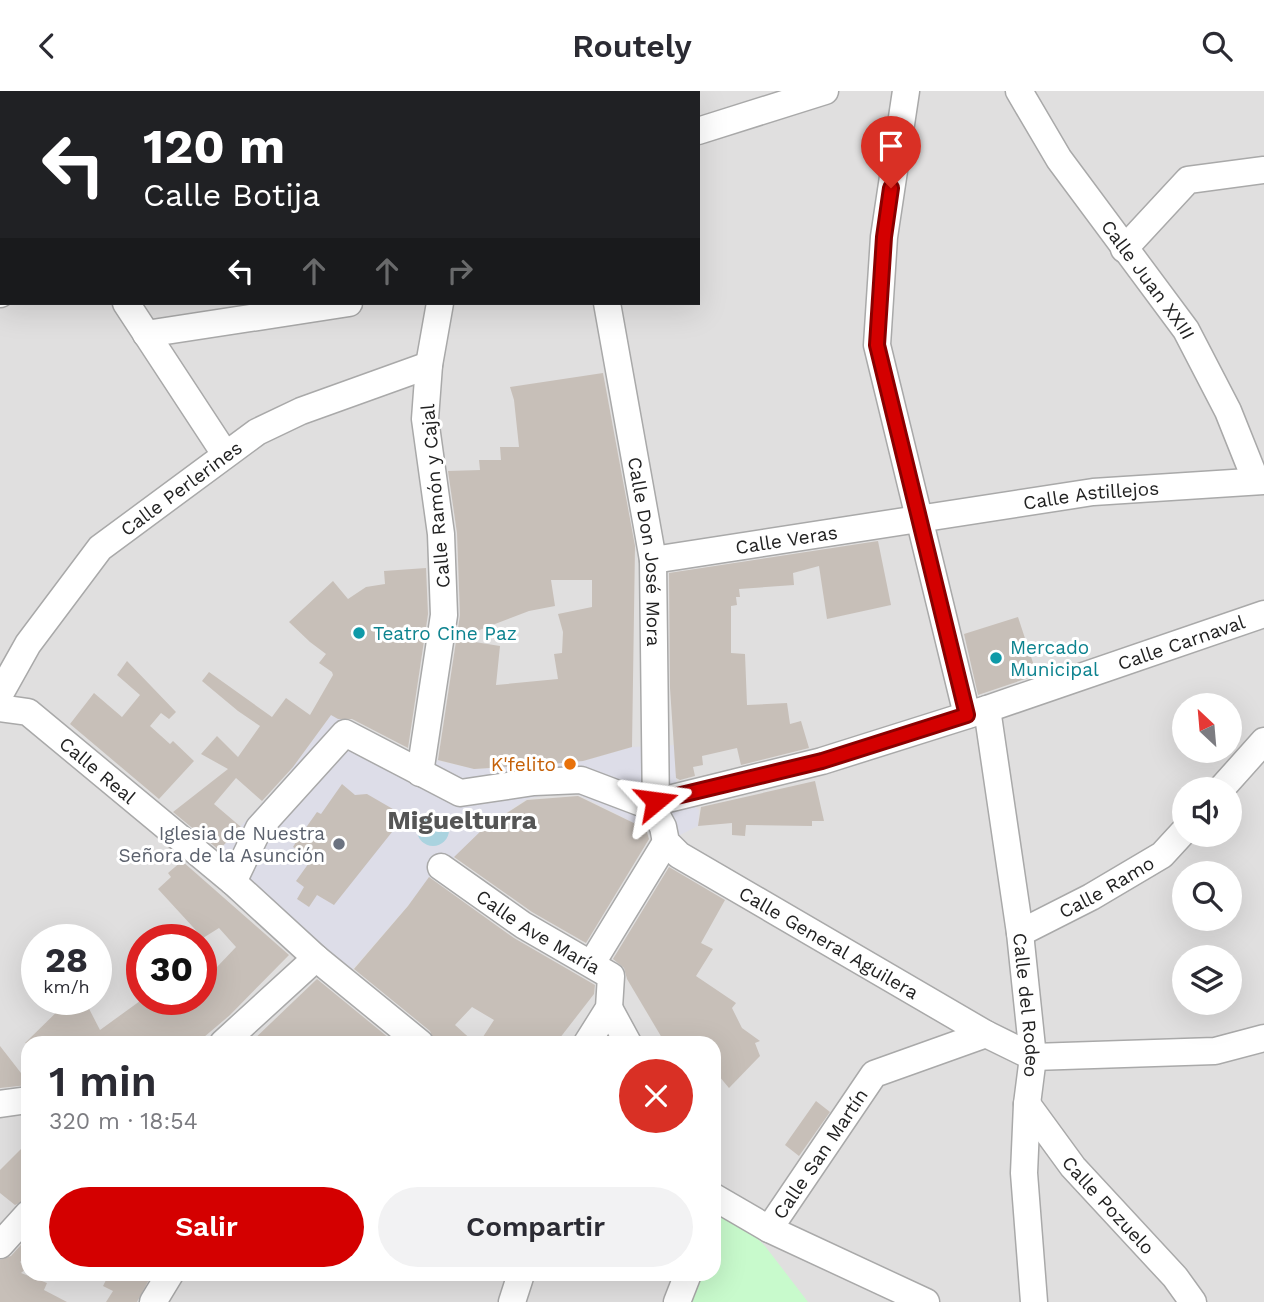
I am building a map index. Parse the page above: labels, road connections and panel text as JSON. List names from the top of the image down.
{
  "streets": {
    "street": [
      "Calle Juan XXIII",
      "Calle Perlerines",
      "Calle Ramón y Cajal",
      "Calle Astillejos",
      "Calle Veras",
      "Calle Don José Mora",
      "Calle Carnaval",
      "Calle Real",
      "Calle Ramo",
      "Calle Ave María",
      "Calle General Aguilera",
      "Calle del Rodeo",
      "Calle San Martín",
      "Calle Pozuelo"
    ]
  },
  "crossings": [
    ["Calle Juan XXIII", "Calle Astillejos"],
    ["Calle Perlerines", "Calle Ramón y Cajal"],
    ["Calle Astillejos", "Calle Veras"],
    ["Calle Astillejos", "Calle del Rodeo"],
    ["Calle Veras", "Calle Don José Mora"],
    ["Calle Veras", "Calle del Rodeo"],
    ["Calle Don José Mora", "Calle Carnaval"],
    ["Calle Carnaval", "Calle del Rodeo"],
    ["Calle Ramo", "Calle del Rodeo"],
    ["Calle General Aguilera", "Calle del Rodeo"],
    ["Calle General Aguilera", "Calle San Martín"],
    ["Calle del Rodeo", "Calle Pozuelo"]
  ],
  "districts": ["Miguelturra"],
  "places": [
    "Teatro Cine Paz",
    "Mercado Municipal",
    "K'felito",
    "Iglesia de Nuestra Señora de la Asunción"
  ],
  "north": "top left",
  "page": {
    "header": "Routely",
    "turn": ["120 m", "Calle Botija"],
    "speed": "28 km/h",
    "limit": "30",
    "heading": ["1 min", "320 m · 18:54"],
    "buttons": ["Salir", "Compartir"]
  }
}
